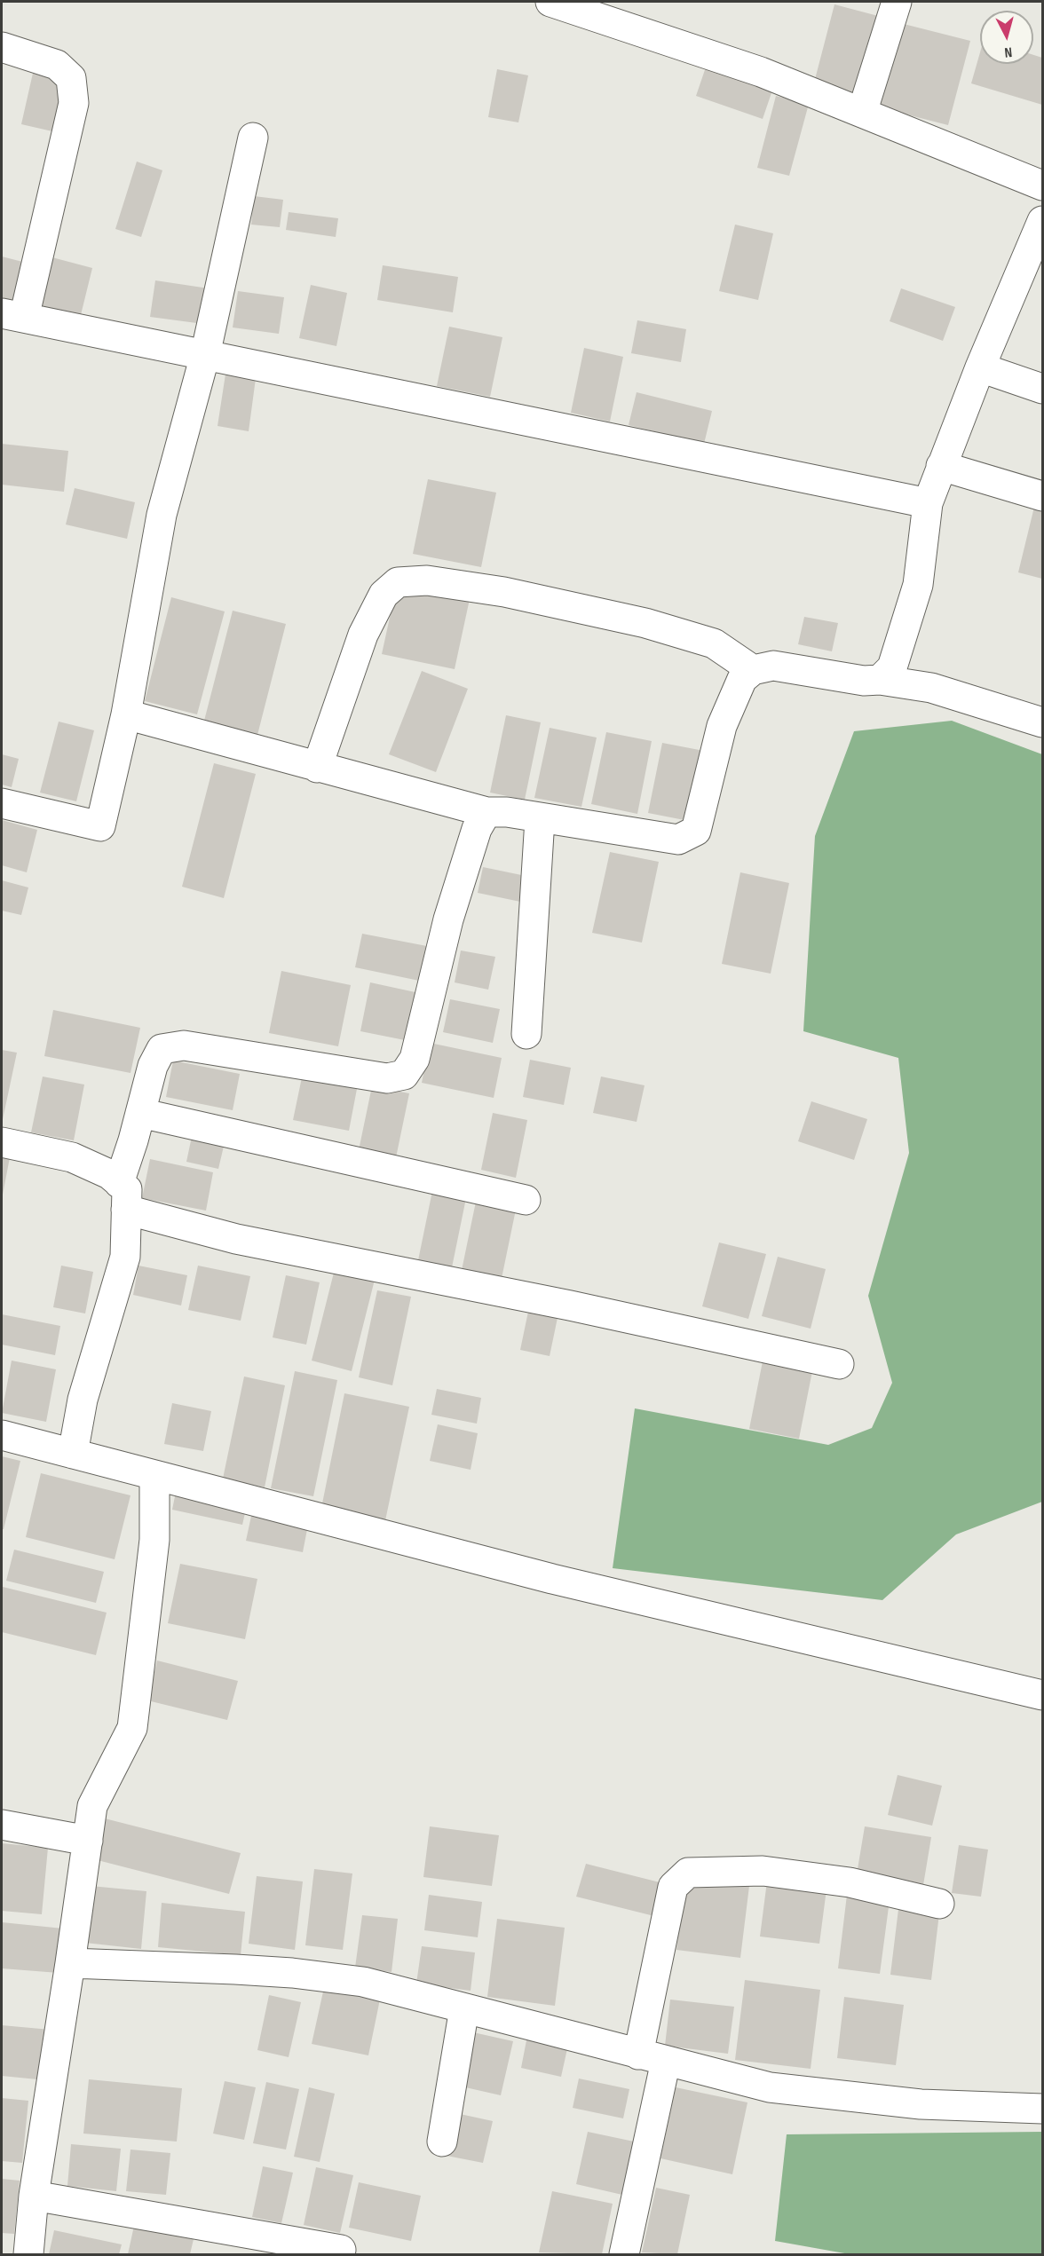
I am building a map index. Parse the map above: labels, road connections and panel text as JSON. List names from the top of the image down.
{
  "north": "bottom"
}
